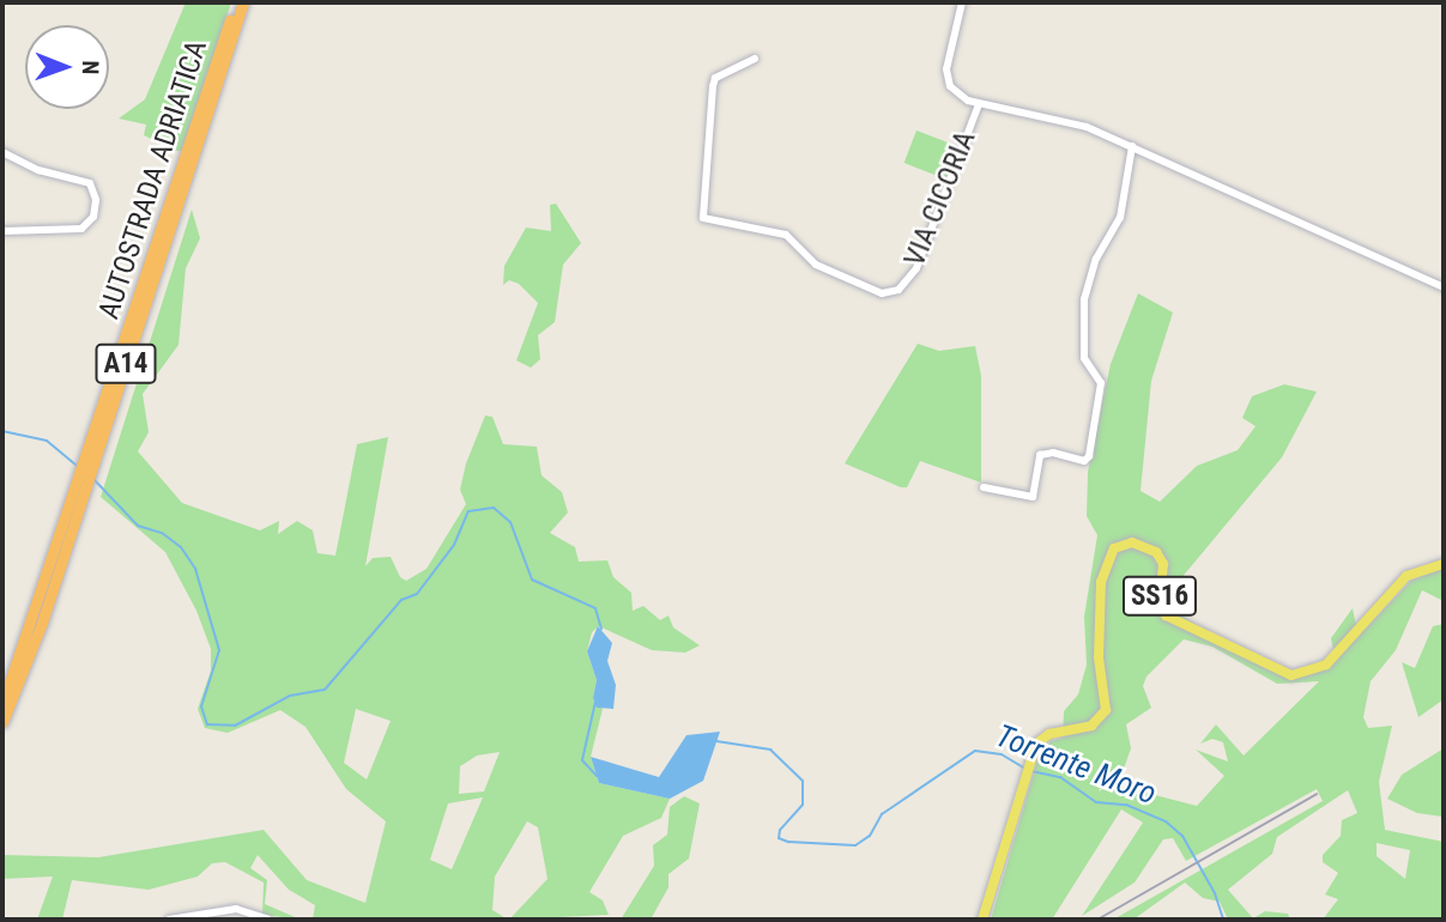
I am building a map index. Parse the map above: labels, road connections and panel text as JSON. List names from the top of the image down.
{
  "streets": {
    "highway": ["AUTOSTRADA ADRIATICA", "A14"],
    "main road": ["SS16"],
    "street": ["VIA CICORIA"]
  },
  "water": ["Torrente Moro"],
  "north": "right"
}
